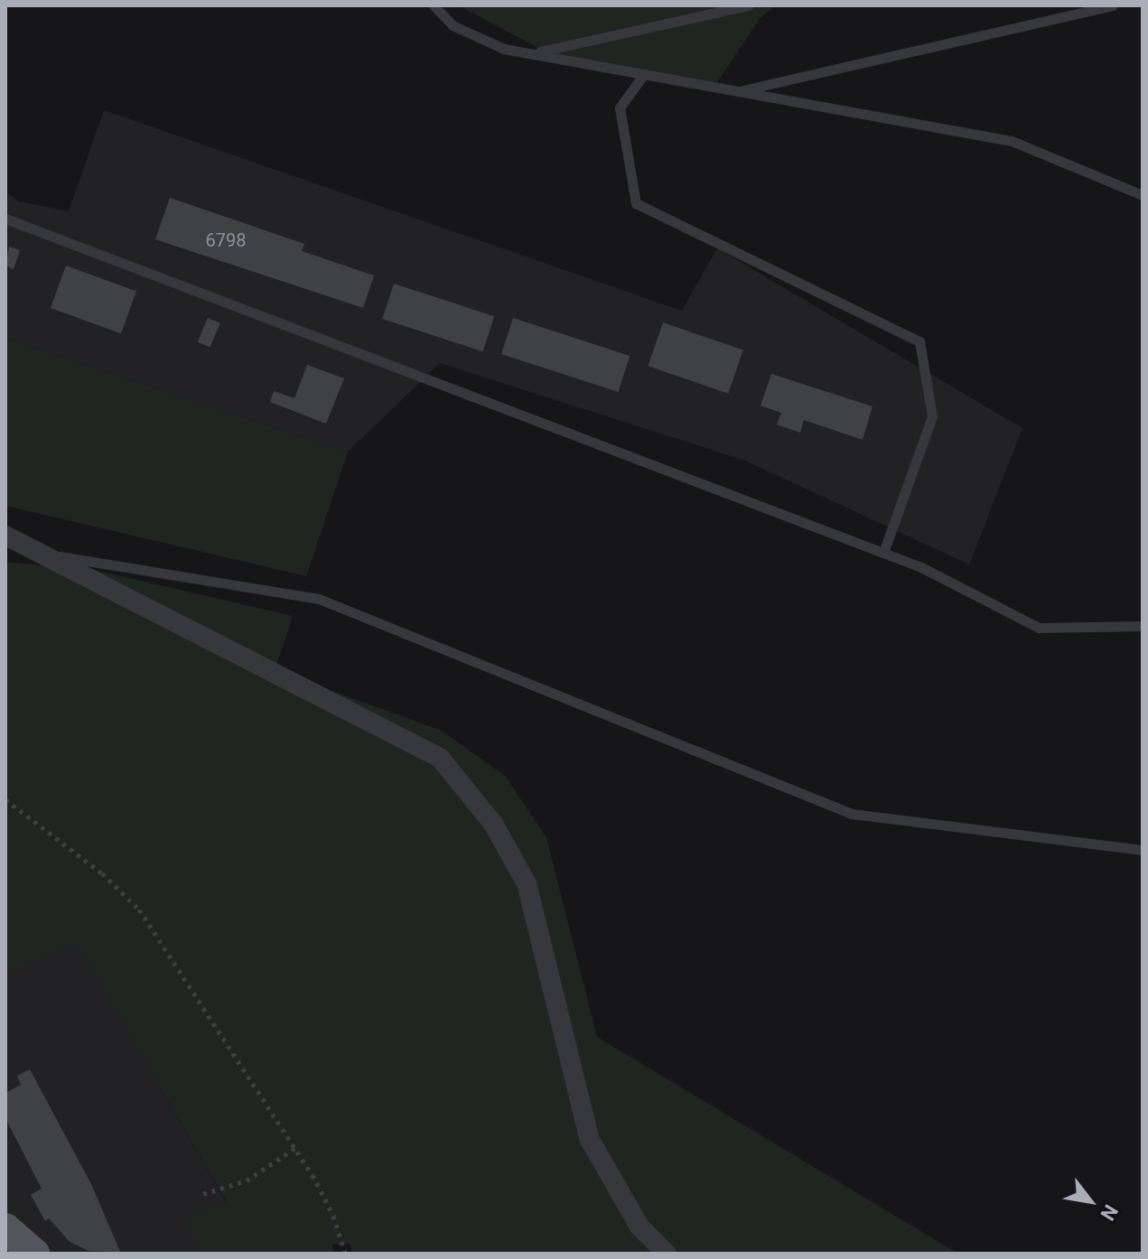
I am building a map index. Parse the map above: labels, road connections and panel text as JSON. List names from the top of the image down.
{
  "house_numbers": ["6798"],
  "north": "bottom right"
}
